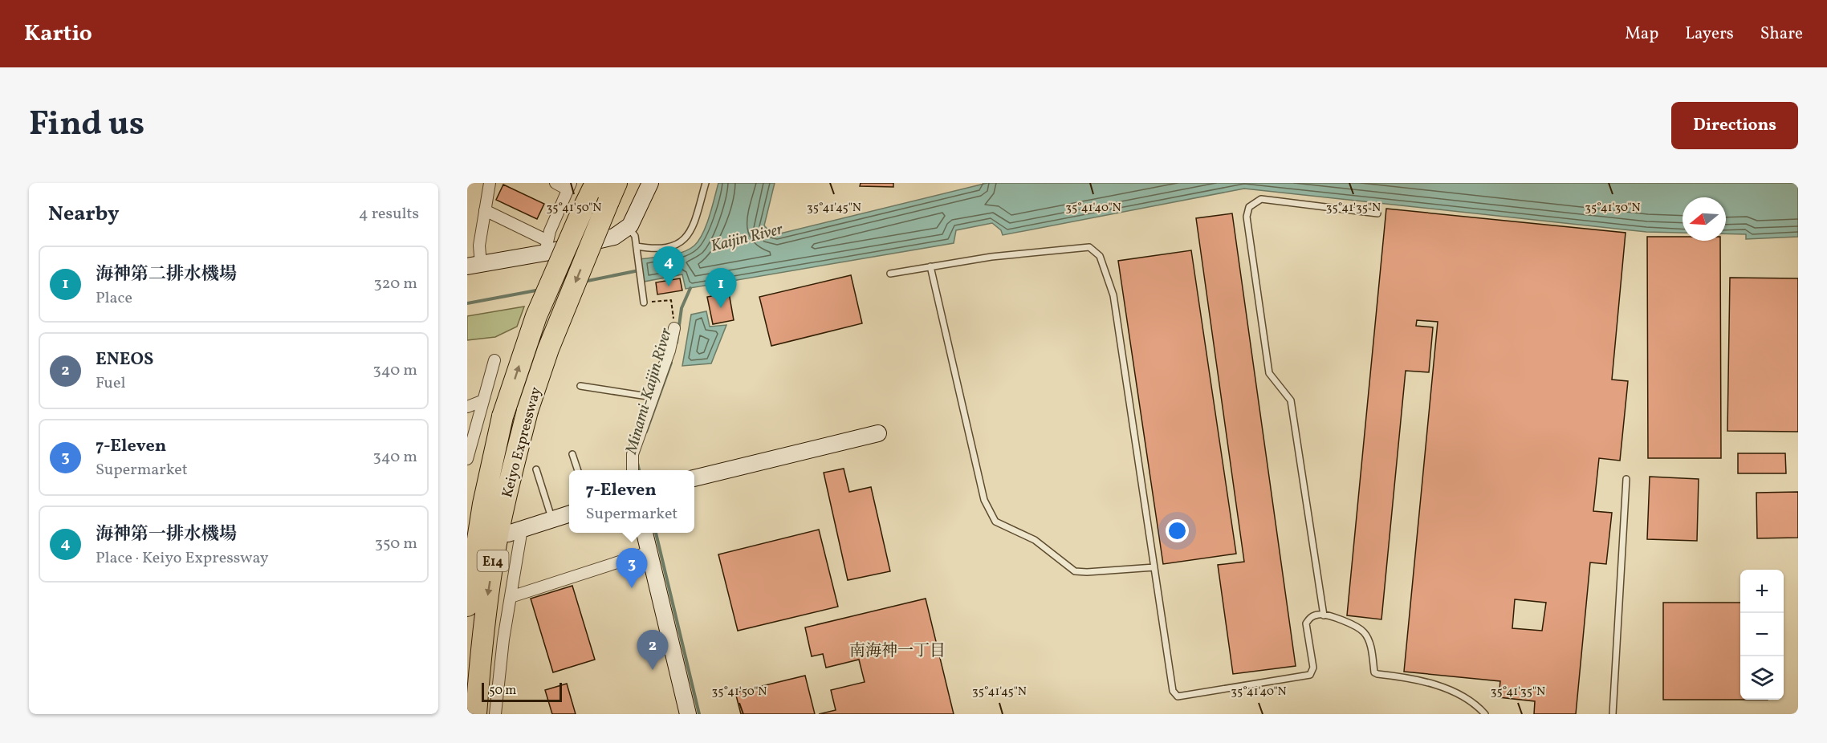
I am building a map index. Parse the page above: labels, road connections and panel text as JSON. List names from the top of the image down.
{
  "streets": {
    "highway": ["Keiyo Expressway", "E14"]
  },
  "districts": ["南海神一丁目"],
  "water": ["Kaijin River", "Minami-Kaijin River"],
  "scale_bar": "50 m",
  "north": "left",
  "page": {
    "header": "Kartio",
    "nav": ["Map", "Layers", "Share"],
    "title": "Find us",
    "buttons": "Directions",
    "heading": ["Nearby", "4 results"],
    "list": [
      {
        "mark": "1",
        "name": "海神第二排水機場",
        "note": "Place",
        "value": "320 m"
      },
      {
        "mark": "2",
        "name": "ENEOS",
        "note": "Fuel",
        "value": "340 m"
      },
      {
        "mark": "3",
        "name": "7-Eleven",
        "note": "Supermarket",
        "value": "340 m"
      },
      {
        "mark": "4",
        "name": "海神第一排水機場",
        "note": "Place · Keiyo Expressway",
        "value": "350 m"
      }
    ],
    "pins": [
      "4",
      "1",
      "3",
      "2"
    ],
    "popup": ["7-Eleven", "Supermarket"],
    "map_buttons": ["+", "−"],
    "scale": "50 m"
  },
  "coordinates": [
    "35°41'50\"N",
    "35°41'45\"N",
    "35°41'40\"N",
    "35°41'35\"N",
    "35°41'30\"N"
  ]
}
